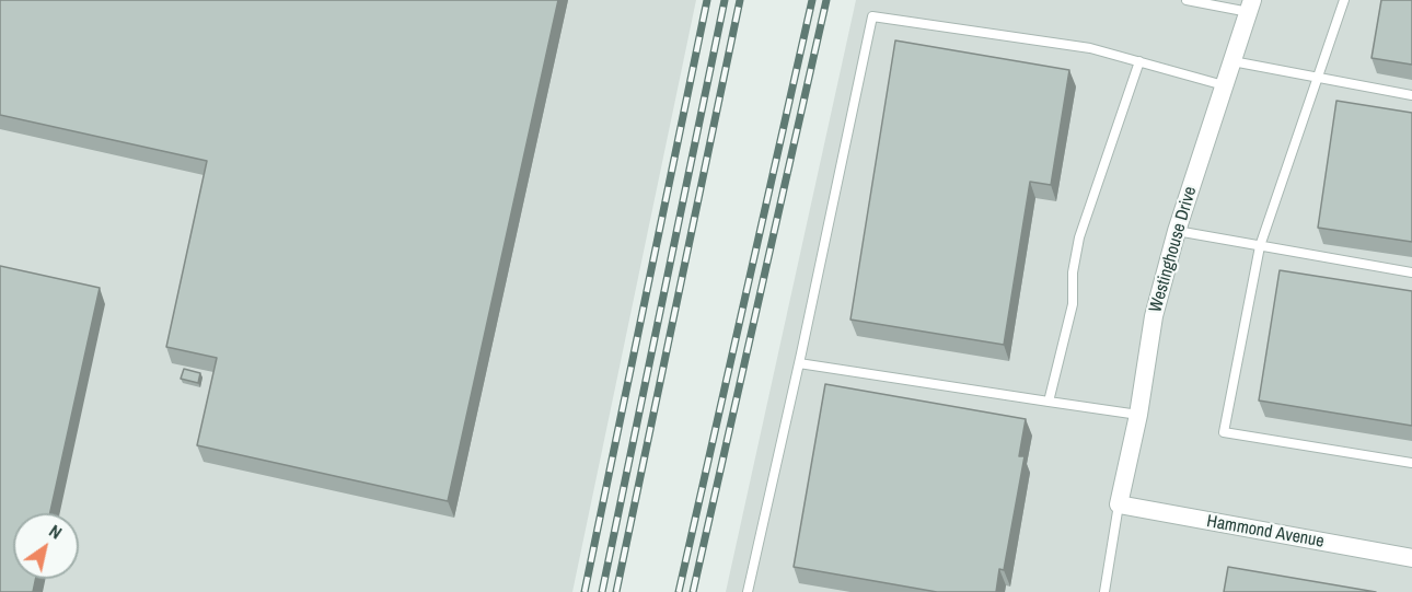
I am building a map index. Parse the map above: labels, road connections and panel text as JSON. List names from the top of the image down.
{
  "streets": {
    "street": ["Westinghouse Drive", "Hammond Avenue"]
  },
  "crossings": [
    ["Westinghouse Drive", "Hammond Avenue"]
  ],
  "north": "top right"
}
